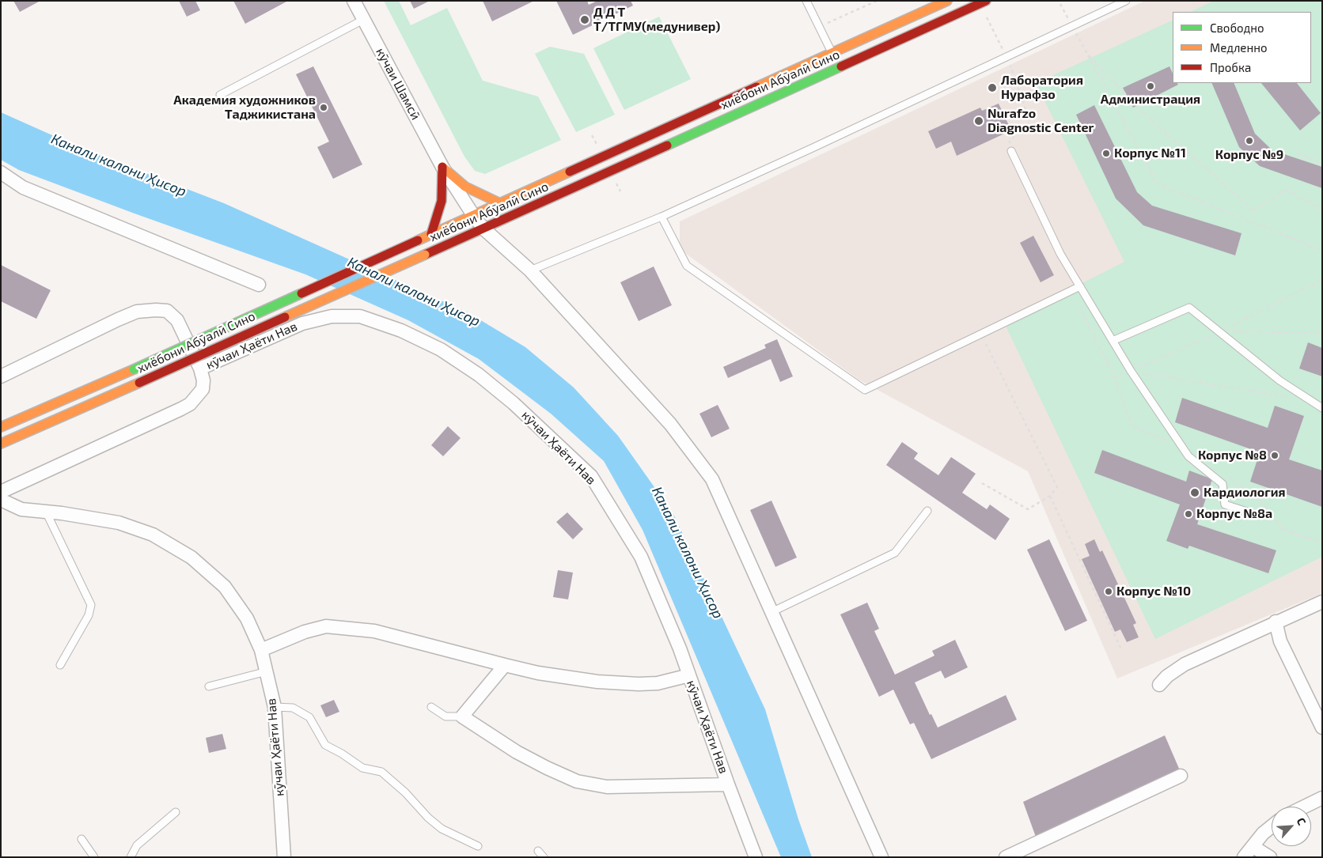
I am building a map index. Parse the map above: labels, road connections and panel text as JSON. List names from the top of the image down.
{
  "streets": {
    "main road": ["хиёбони Абӯалӣ Сино"],
    "street": ["кӯчаи Шамсӣ", "кӯчаи Ҳаёти Нав"]
  },
  "crossings": [
    ["хиёбони Абӯалӣ Сино", "кӯчаи Шамсӣ"]
  ],
  "water": ["Канали калони Ҳисор"],
  "places": [
    "Д Д Т Т/ТГМУ(медунивер)",
    "Администрация",
    "Лаборатория Нурафзо",
    "Академия художников Таджикистана",
    "Nurafzo Diagnostic Center",
    "Корпус №9",
    "Корпус №11",
    "Корпус №8",
    "Кардиология",
    "Корпус №8а",
    "Корпус №10"
  ],
  "legend": ["Свободно", "Медленно", "Пробка"],
  "north": "top right"
}
